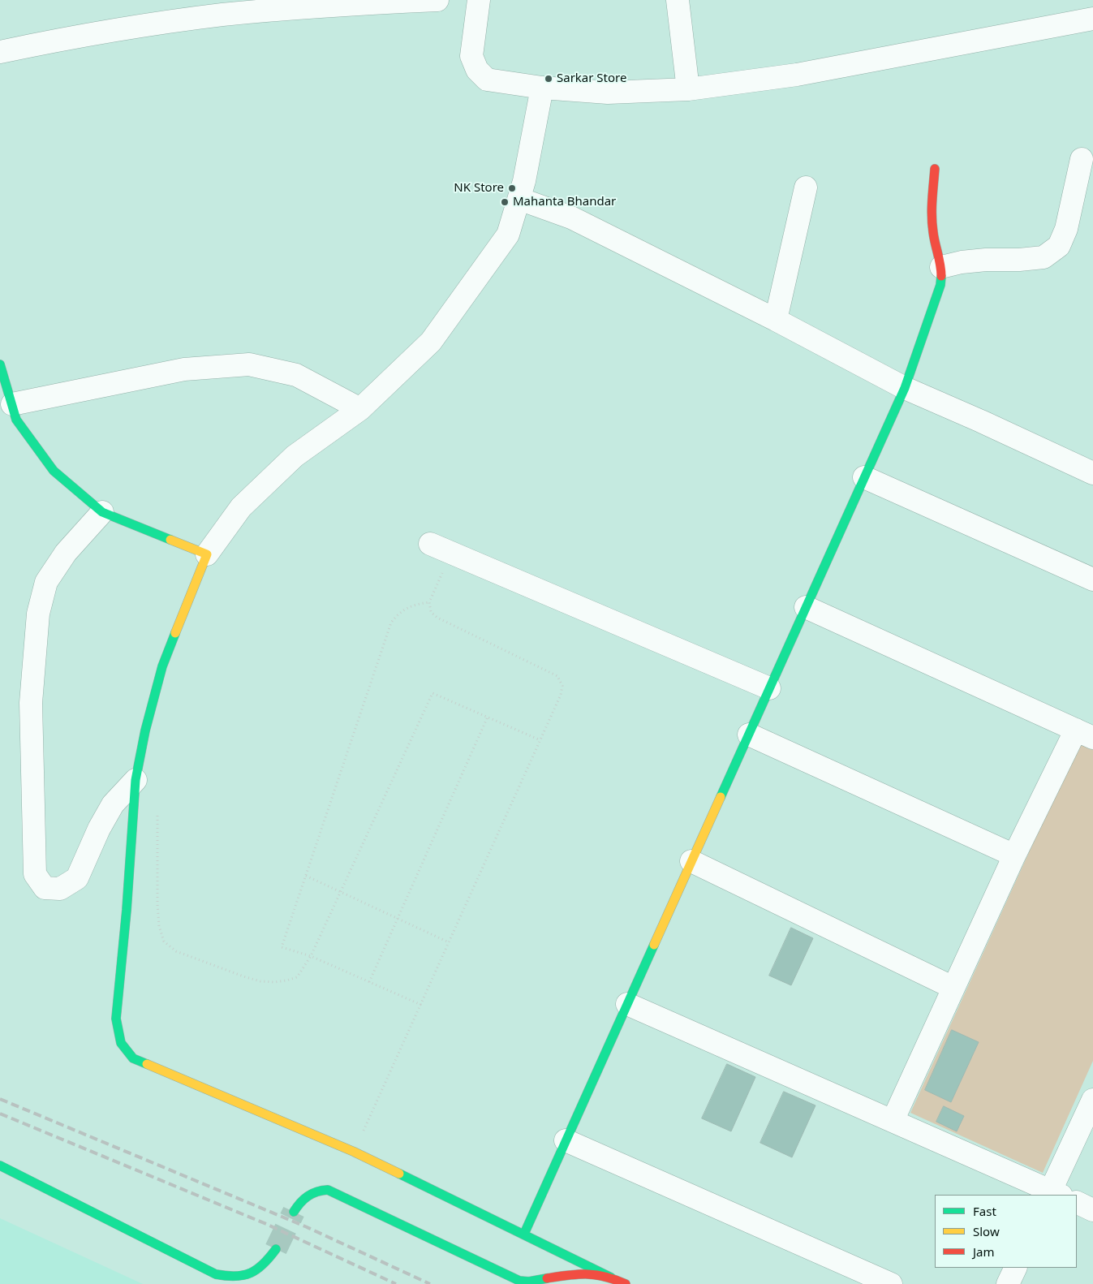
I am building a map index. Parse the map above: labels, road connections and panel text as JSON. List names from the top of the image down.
{
  "places": ["Sarkar Store", "NK Store", "Mahanta Bhandar"],
  "legend": ["Fast", "Slow", "Jam"]
}
